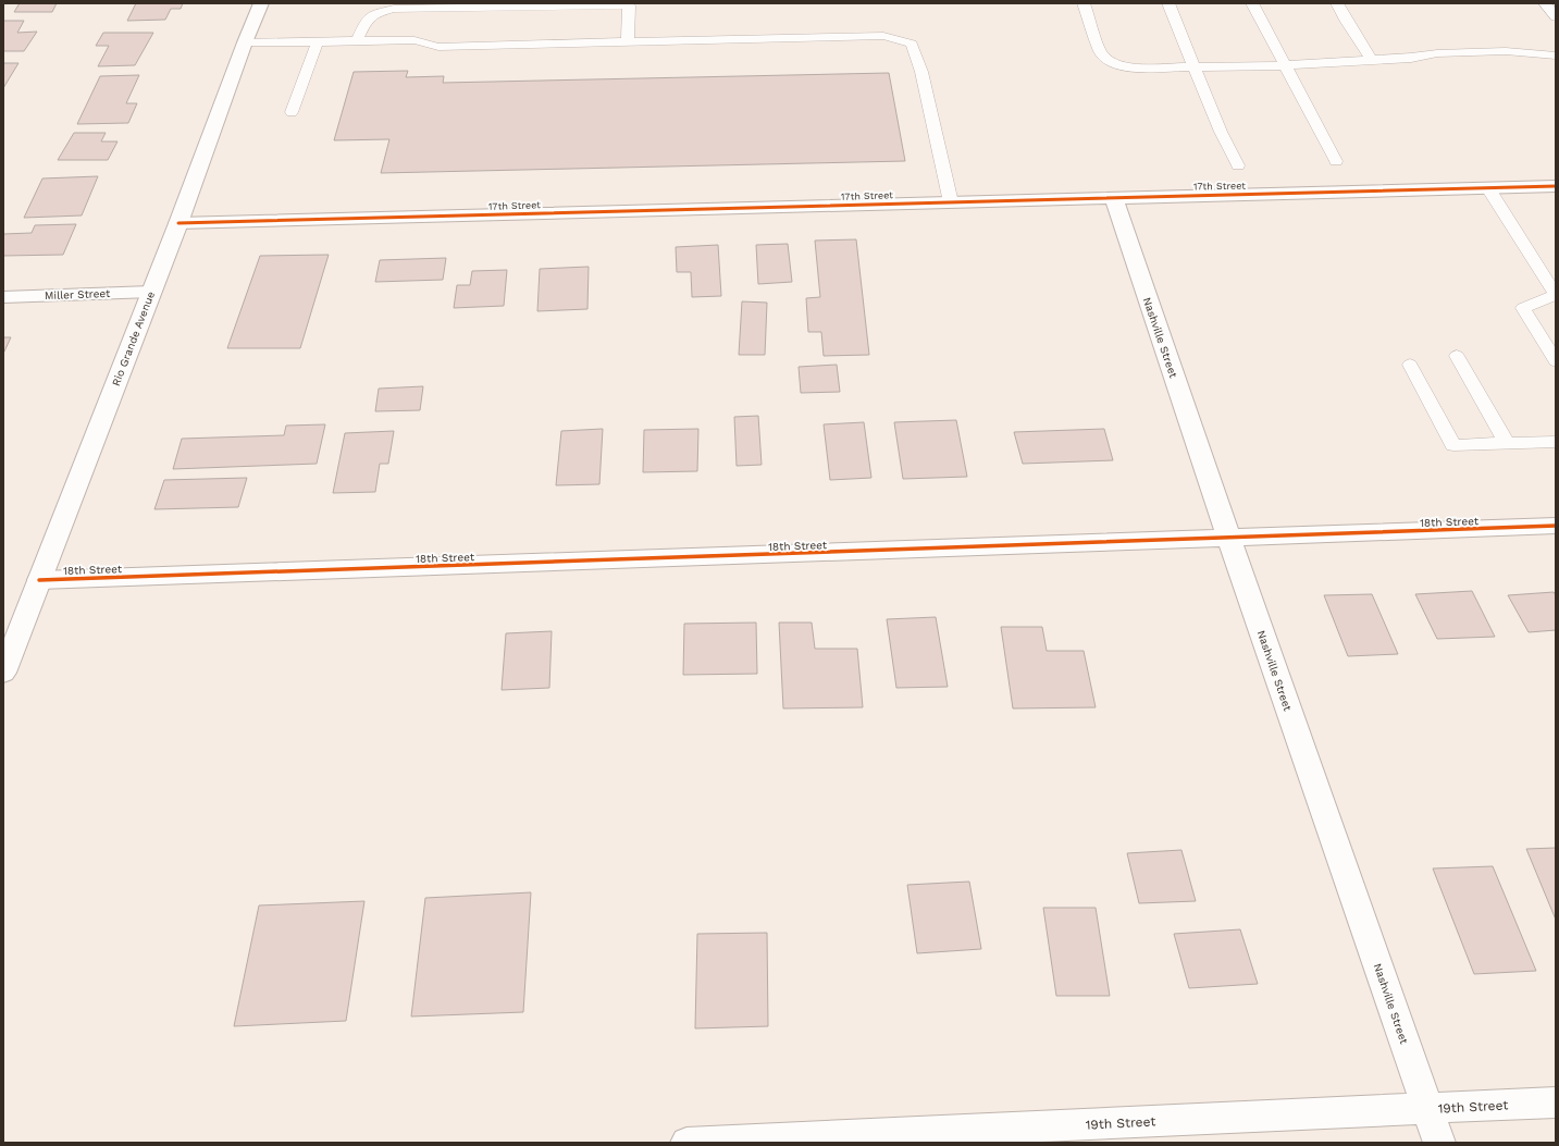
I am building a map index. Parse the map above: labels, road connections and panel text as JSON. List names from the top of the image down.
{
  "streets": {
    "street": [
      "17th Street",
      "Miller Street",
      "Nashville Street",
      "Rio Grande Avenue",
      "18th Street",
      "19th Street"
    ]
  },
  "crossings": [
    ["17th Street", "Nashville Street"],
    ["17th Street", "Rio Grande Avenue"],
    ["Miller Street", "Rio Grande Avenue"],
    ["Nashville Street", "18th Street"],
    ["Nashville Street", "19th Street"],
    ["Rio Grande Avenue", "18th Street"]
  ]
}
